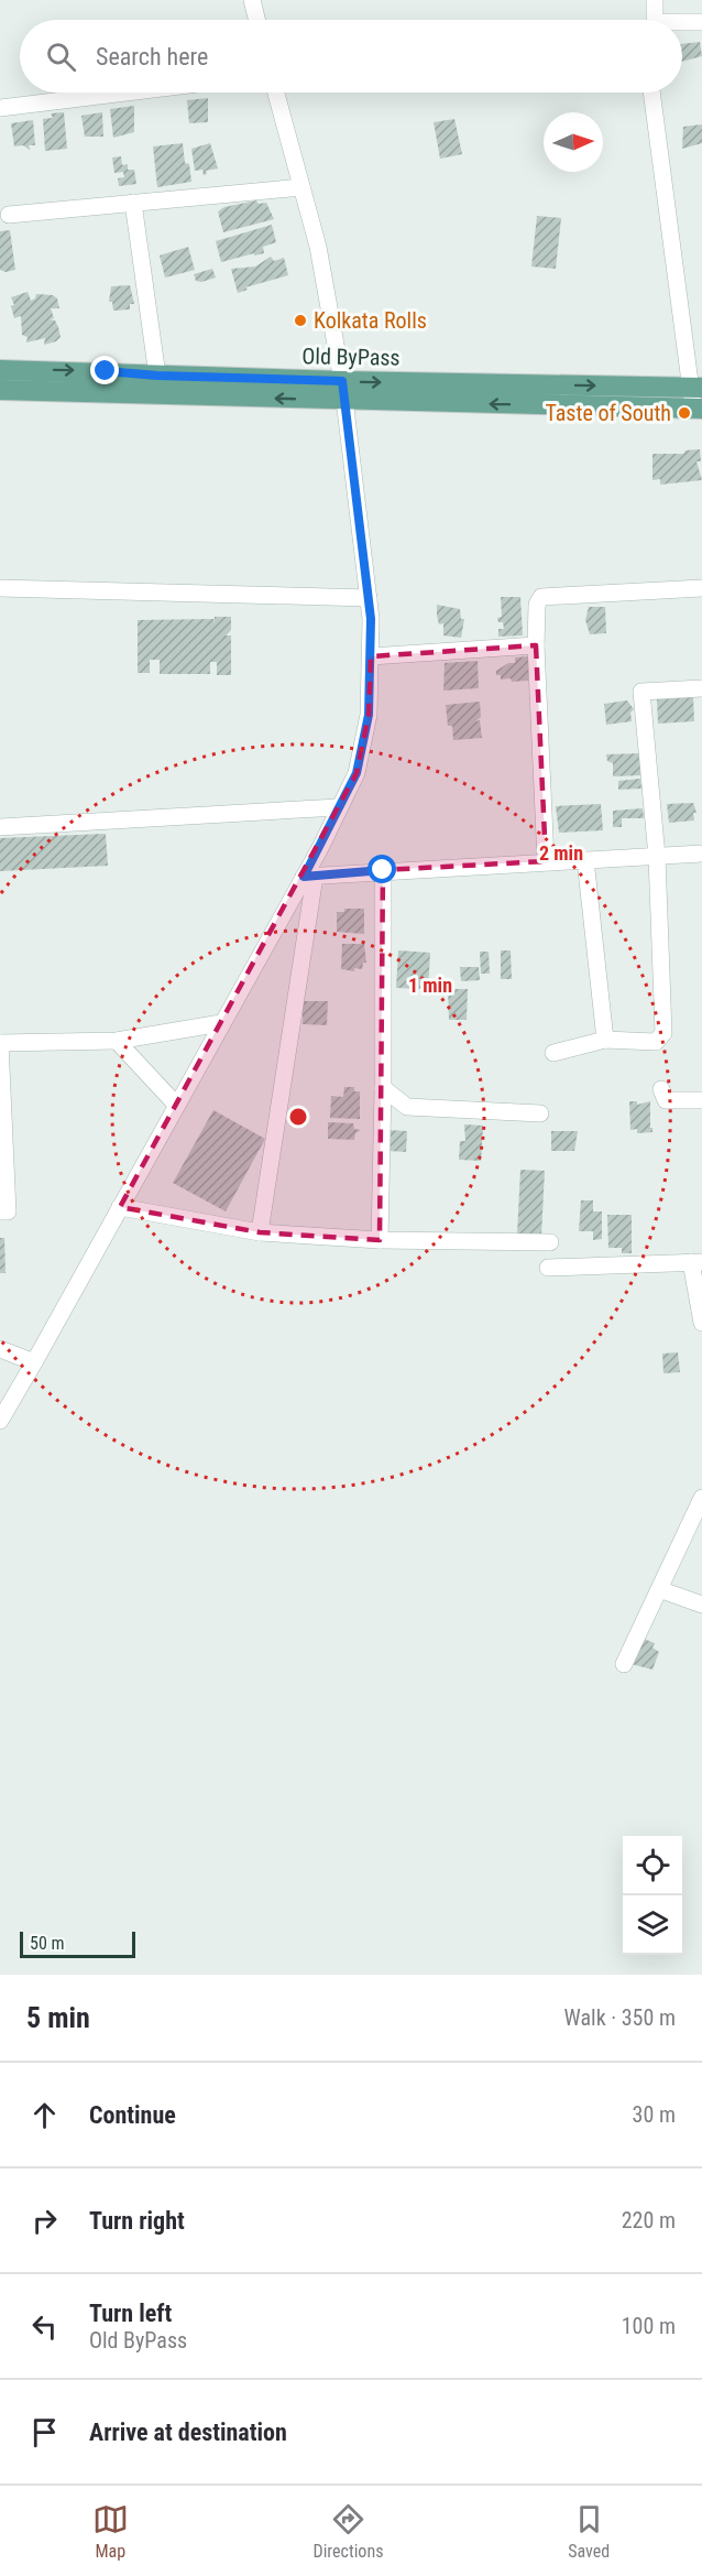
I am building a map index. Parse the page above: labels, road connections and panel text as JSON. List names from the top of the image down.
{
  "streets": {
    "main road": ["Old ByPass"]
  },
  "places": ["Kolkata Rolls", "Taste of South"],
  "scale_bar": "50 m",
  "north": "right",
  "page": {
    "search": "Search here",
    "scale": "50 m",
    "heading": ["5 min", "Walk · 350 m"],
    "list": [
      ["Continue", "30 m"],
      ["Turn right", "220 m"],
      ["Turn left", "Old ByPass", "100 m"],
      "Arrive at destination"
    ],
    "nav": ["Map", "Directions", "Saved"]
  },
  "rings": ["2 min", "1 min"]
}
